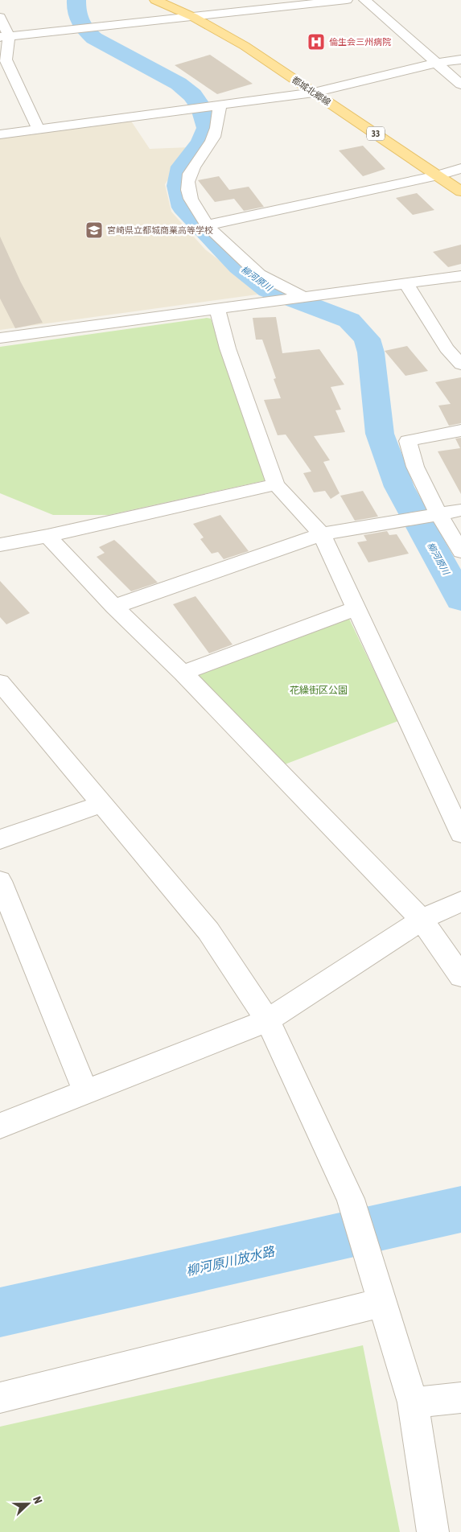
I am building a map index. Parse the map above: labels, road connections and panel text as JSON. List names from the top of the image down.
{
  "streets": {
    "main road": ["都城北郷線", "33"]
  },
  "water": ["柳河原川", "柳河原川放水路"],
  "parks": ["花繰街区公園"],
  "places": {
    "hospital": ["倫生会三州病院"],
    "school or university": ["宮崎県立都城商業高等学校"]
  },
  "north": "right"
}
